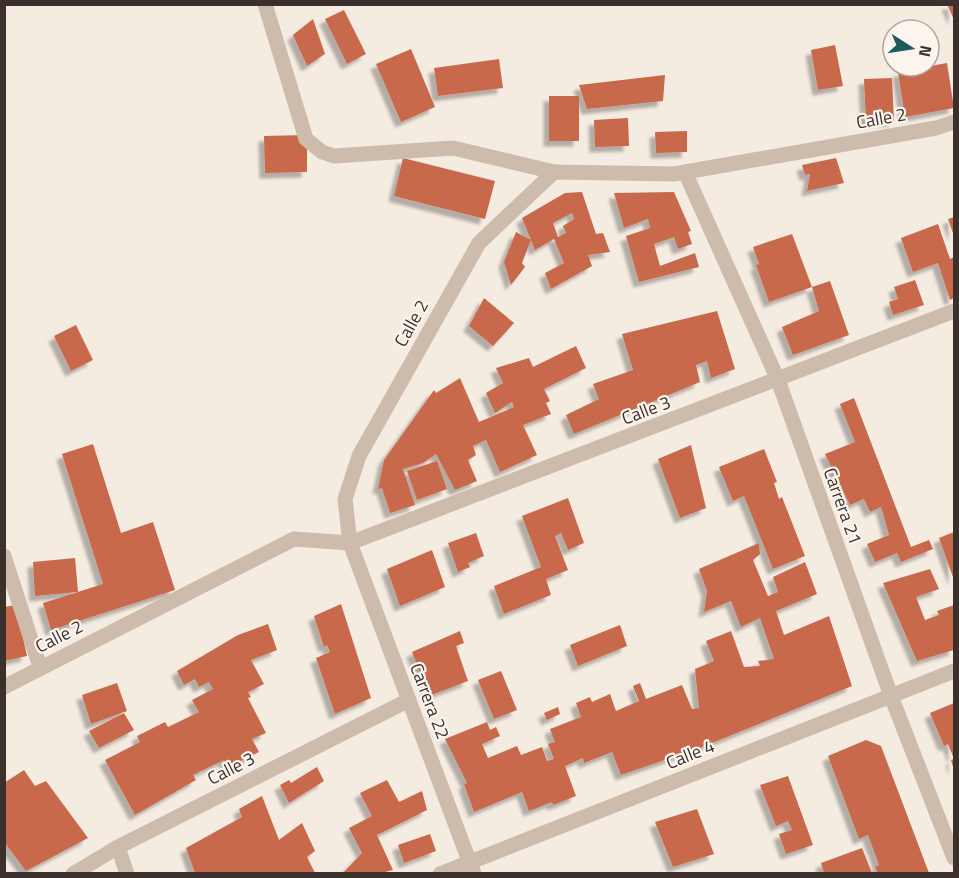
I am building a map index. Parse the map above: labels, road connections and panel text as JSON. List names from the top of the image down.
{
  "streets": {
    "street": [
      "Calle 2",
      "Calle 3",
      "Carrera 21",
      "Carrera 22",
      "Calle 4"
    ]
  },
  "crossings": [
    ["Calle 2", "Calle 3"],
    ["Calle 2", "Carrera 21"],
    ["Calle 2", "Carrera 22"],
    ["Calle 3", "Carrera 21"],
    ["Calle 3", "Carrera 22"],
    ["Carrera 21", "Calle 4"],
    ["Carrera 22", "Calle 4"]
  ],
  "north": "right"
}
